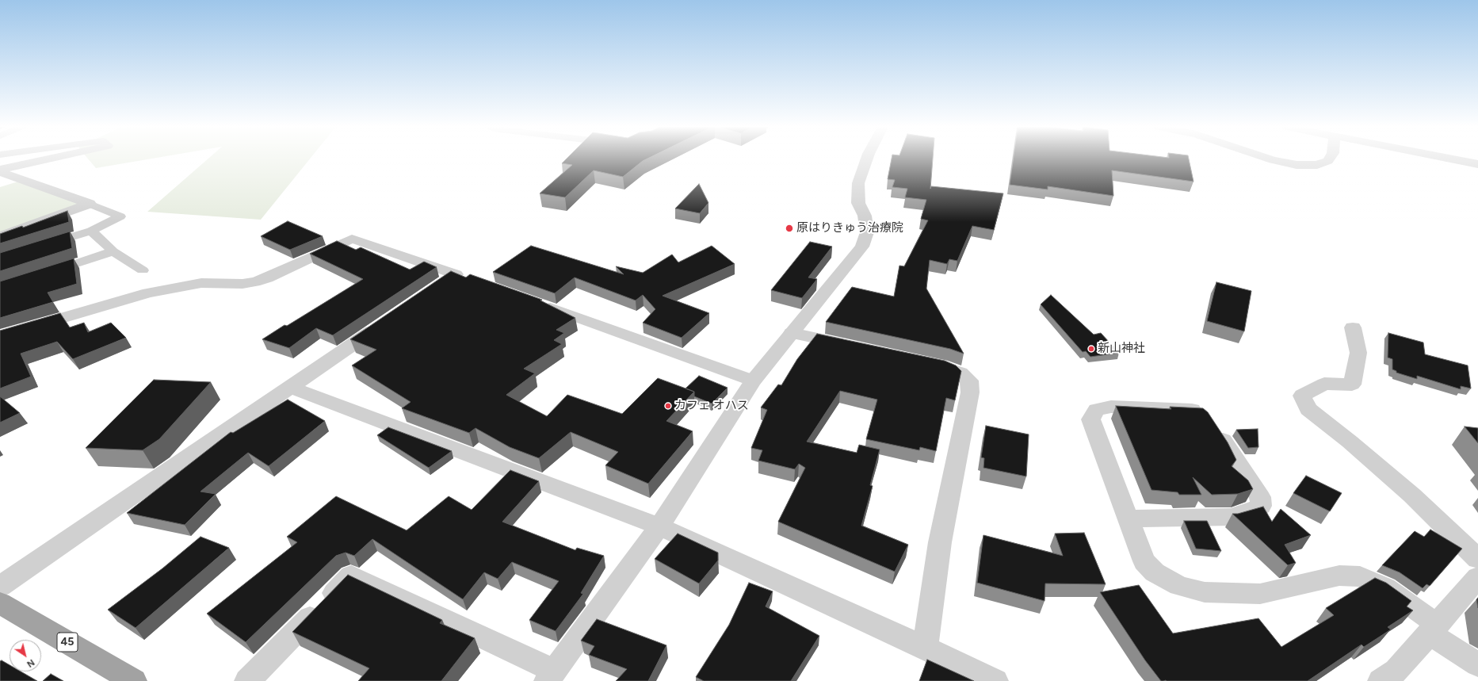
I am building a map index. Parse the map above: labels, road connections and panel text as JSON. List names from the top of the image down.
{
  "streets": {
    "highway": ["45"]
  },
  "places": ["原はりきゅう治療院", "新山神社", "カフェ オハス"],
  "north": "bottom right"
}
